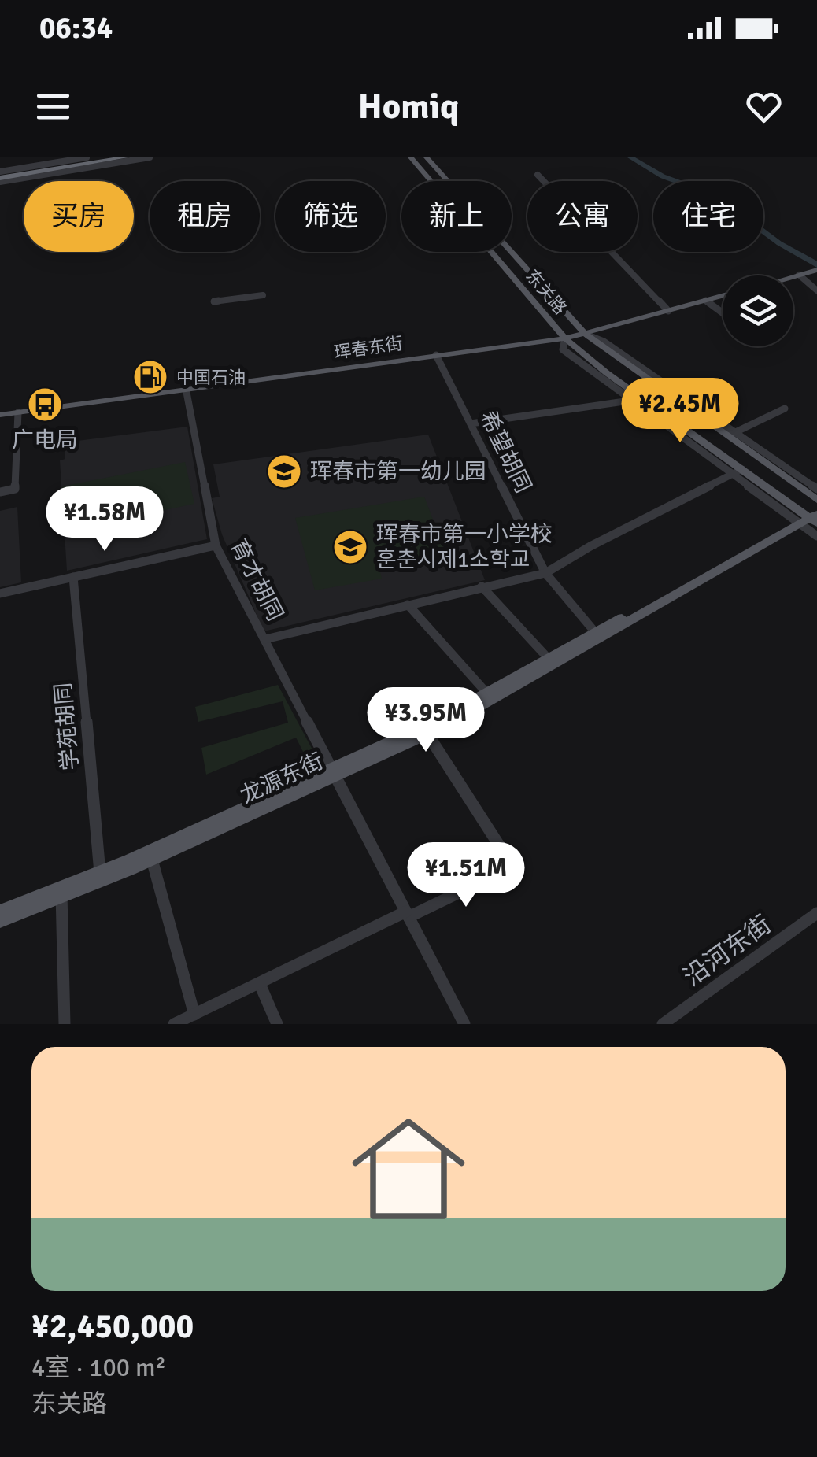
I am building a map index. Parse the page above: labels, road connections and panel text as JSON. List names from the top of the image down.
{
  "streets": {
    "main road": ["东关路", "珲春东街", "龙源东街"],
    "street": [
      "希望胡同",
      "育才胡同",
      "学苑胡同",
      "沿河东街"
    ]
  },
  "crossings": [
    ["东关路", "珲春东街"],
    ["东关路", "龙源东街"],
    ["珲春东街", "希望胡同"],
    ["珲春东街", "育才胡同"],
    ["希望胡同", "龙源东街"],
    ["育才胡同", "龙源东街"],
    ["学苑胡同", "龙源东街"]
  ],
  "places": {
    "fuel station": ["中国石油"],
    "bus stop": ["广电局"],
    "school or university": ["珲春市第一幼儿园", "珲春市第一小学校 훈춘시제1소학교"]
  },
  "page": {
    "status": "06:34",
    "header": "Homiq",
    "chip": [
      "买房",
      "租房",
      "筛选",
      "新上",
      "公寓",
      "住宅"
    ],
    "price": [
      "¥2.45M",
      "¥1.58M",
      "¥3.95M",
      "¥1.51M"
    ],
    "list": [
      {
        "name": "¥2,450,000",
        "note": "4室 · 100 m² · 东关路"
      }
    ]
  }
}
